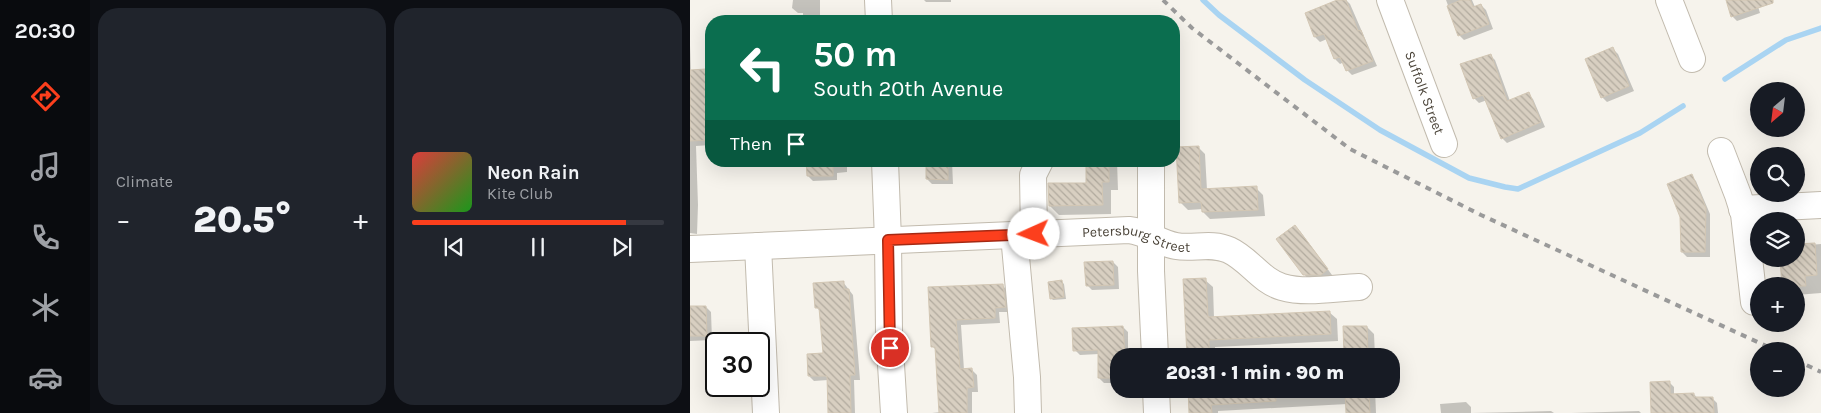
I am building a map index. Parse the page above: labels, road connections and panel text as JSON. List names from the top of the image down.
{
  "streets": {
    "street": ["Suffolk Street", "Petersburg Street"]
  },
  "north": "bottom left",
  "page": {
    "tabs": "20:30",
    "tile": "Climate",
    "turn": ["50 m", "South 20th Avenue"],
    "map_buttons": ["+", "−"],
    "then": "Then",
    "song": ["Neon Rain", "Kite Club"],
    "heat": ["−", "20.5°", "+"],
    "limit": "30",
    "trip": "20:31 · 1 min · 90 m"
  }
}
